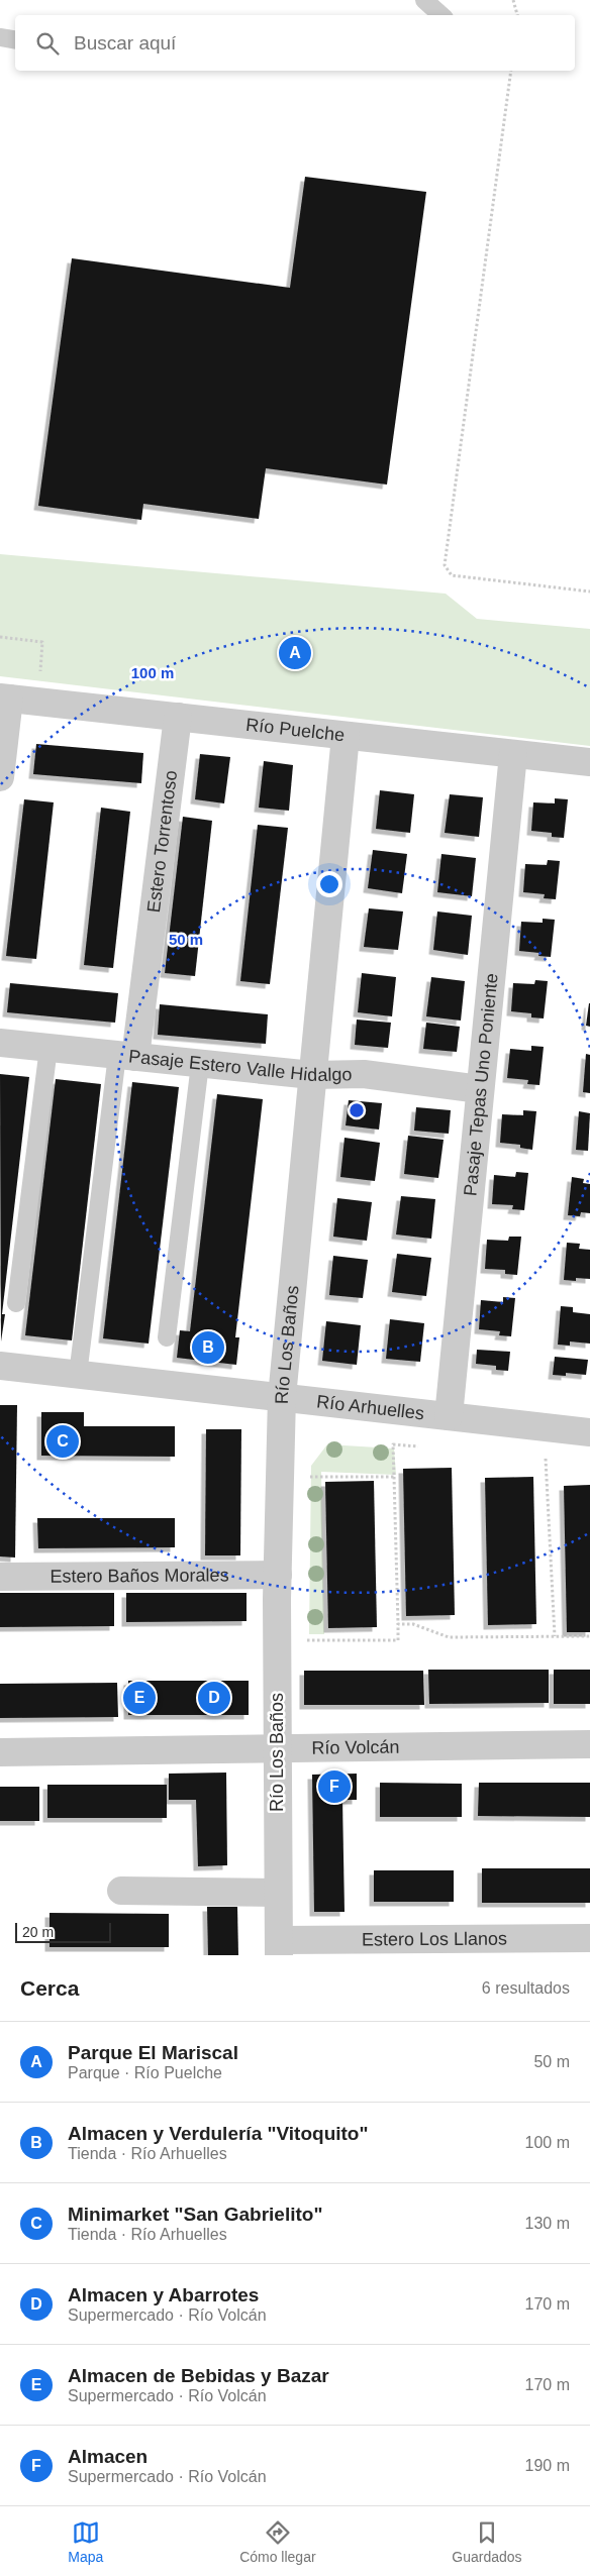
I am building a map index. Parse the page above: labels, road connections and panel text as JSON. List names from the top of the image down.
{
  "streets": {
    "street": [
      "Río Puelche",
      "Estero Torrentoso",
      "Pasaje Estero Valle Hidalgo",
      "Pasaje Tepas Uno Poniente",
      "Río Los Baños",
      "Río Arhuelles",
      "Estero Baños Morales",
      "Río Volcán",
      "Estero Los Llanos"
    ]
  },
  "crossings": [
    ["Río Puelche", "Estero Torrentoso"],
    ["Río Puelche", "Pasaje Tepas Uno Poniente"],
    ["Río Puelche", "Río Los Baños"],
    ["Estero Torrentoso", "Pasaje Estero Valle Hidalgo"],
    ["Pasaje Estero Valle Hidalgo", "Pasaje Tepas Uno Poniente"],
    ["Pasaje Estero Valle Hidalgo", "Río Los Baños"],
    ["Pasaje Tepas Uno Poniente", "Río Arhuelles"],
    ["Río Los Baños", "Río Arhuelles"],
    ["Río Los Baños", "Estero Baños Morales"],
    ["Río Los Baños", "Río Volcán"],
    ["Río Los Baños", "Estero Los Llanos"]
  ],
  "scale_bar": "20 m",
  "page": {
    "search": "Buscar aquí",
    "pins": [
      "A",
      "B",
      "C",
      "D",
      "E",
      "F"
    ],
    "scale": "20 m",
    "heading": ["Cerca", "6 resultados"],
    "list": [
      {
        "mark": "A",
        "name": "Parque El Mariscal",
        "note": "Parque · Río Puelche",
        "value": "50 m"
      },
      {
        "mark": "B",
        "name": "Almacen y Verdulería \"Vitoquito\"",
        "note": "Tienda · Río Arhuelles",
        "value": "100 m"
      },
      {
        "mark": "C",
        "name": "Minimarket \"San Gabrielito\"",
        "note": "Tienda · Río Arhuelles",
        "value": "130 m"
      },
      {
        "mark": "D",
        "name": "Almacen y Abarrotes",
        "note": "Supermercado · Río Volcán",
        "value": "170 m"
      },
      {
        "mark": "E",
        "name": "Almacen de Bebidas y Bazar",
        "note": "Supermercado · Río Volcán",
        "value": "170 m"
      },
      {
        "mark": "F",
        "name": "Almacen",
        "note": "Supermercado · Río Volcán",
        "value": "190 m"
      }
    ],
    "nav": ["Mapa", "Cómo llegar", "Guardados"]
  },
  "rings": ["100 m", "50 m"]
}
